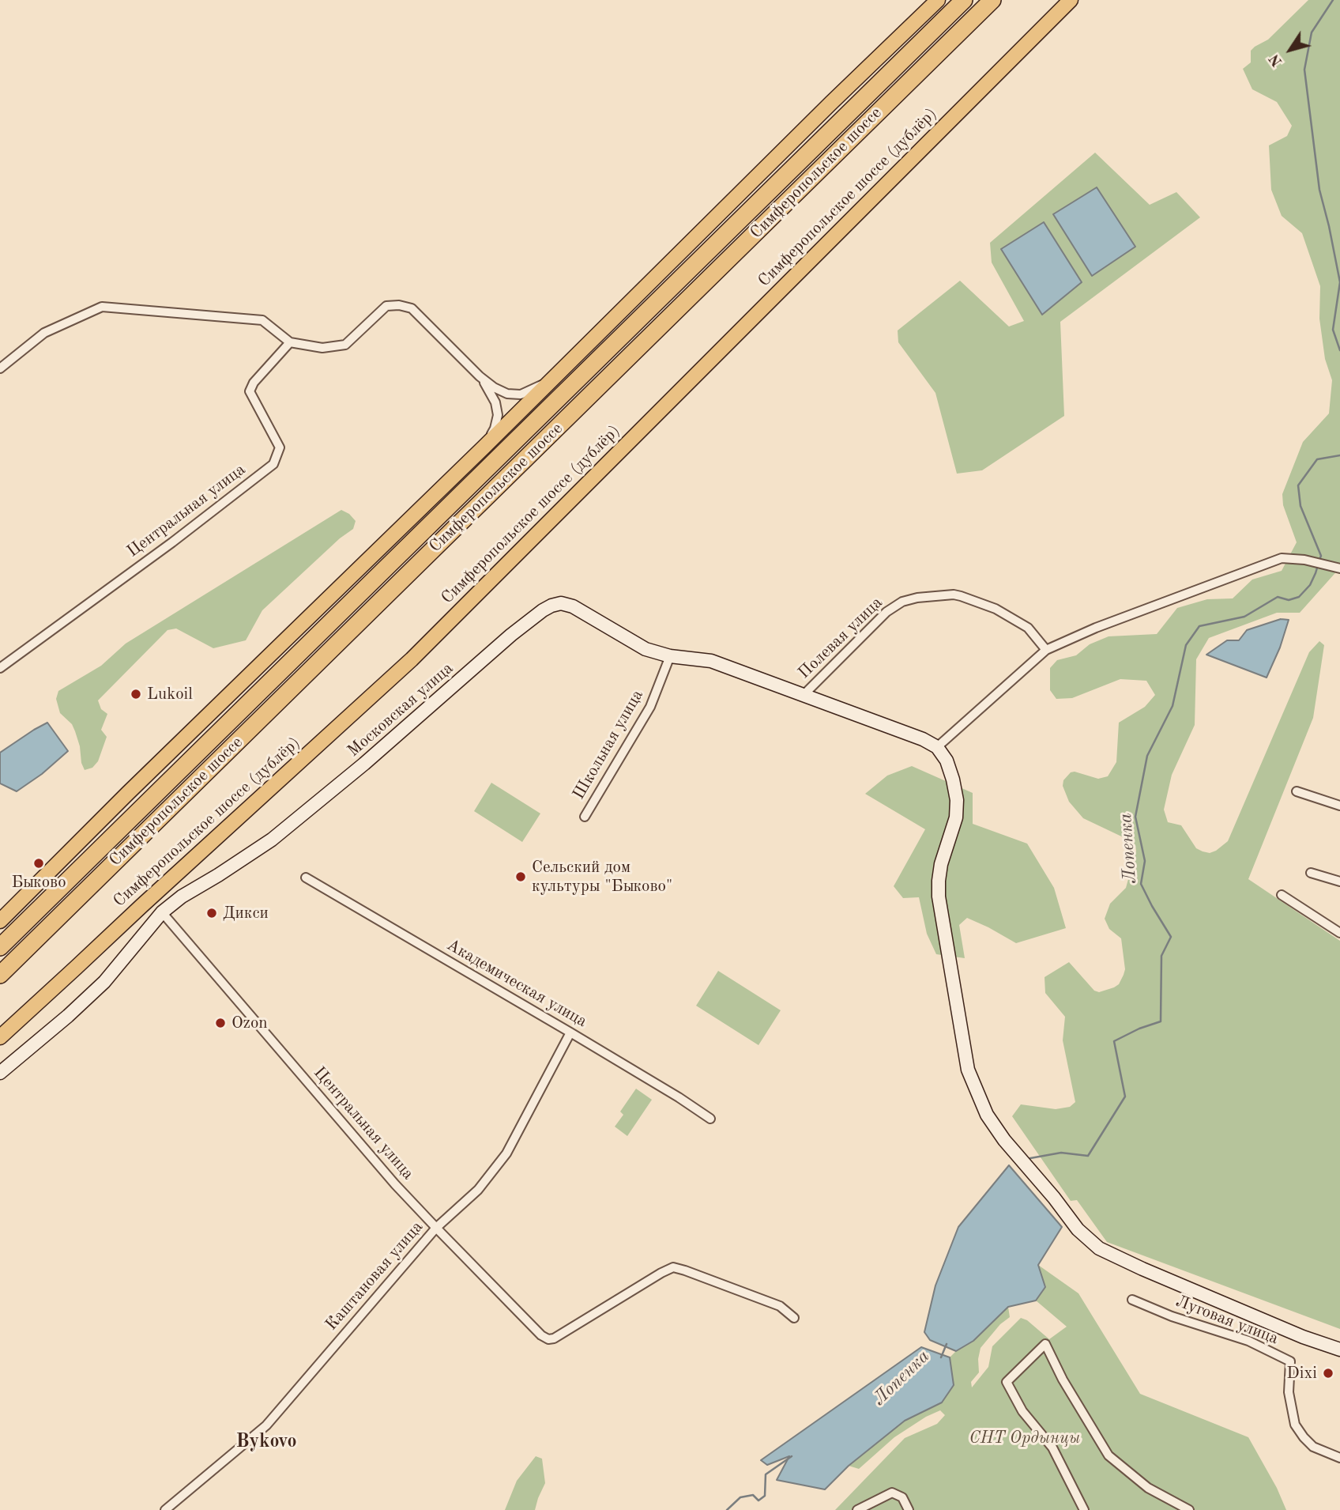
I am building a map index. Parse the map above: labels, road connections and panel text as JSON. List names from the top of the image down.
{
  "streets": {
    "highway": ["Симферопольское шоссе"],
    "main road": ["Симферопольское шоссе (дублёр)"],
    "street": [
      "Центральная улица",
      "Полевая улица",
      "Московская улица",
      "Школьная улица",
      "Академическая улица",
      "Каштановая улица",
      "Луговая улица"
    ]
  },
  "crossings": [
    ["Центральная улица", "Московская улица"],
    ["Центральная улица", "Каштановая улица"],
    ["Полевая улица", "Московская улица"],
    ["Московская улица", "Школьная улица"],
    ["Академическая улица", "Каштановая улица"]
  ],
  "districts": ["Bykovo"],
  "water": ["Лопенка"],
  "parks": ["СНТ Ордынцы"],
  "places": [
    "Lukoil",
    "Быково",
    "Сельский дом культуры \"Быково\"",
    "Дикси",
    "Ozon",
    "Dixi"
  ],
  "north": "bottom left"
}
